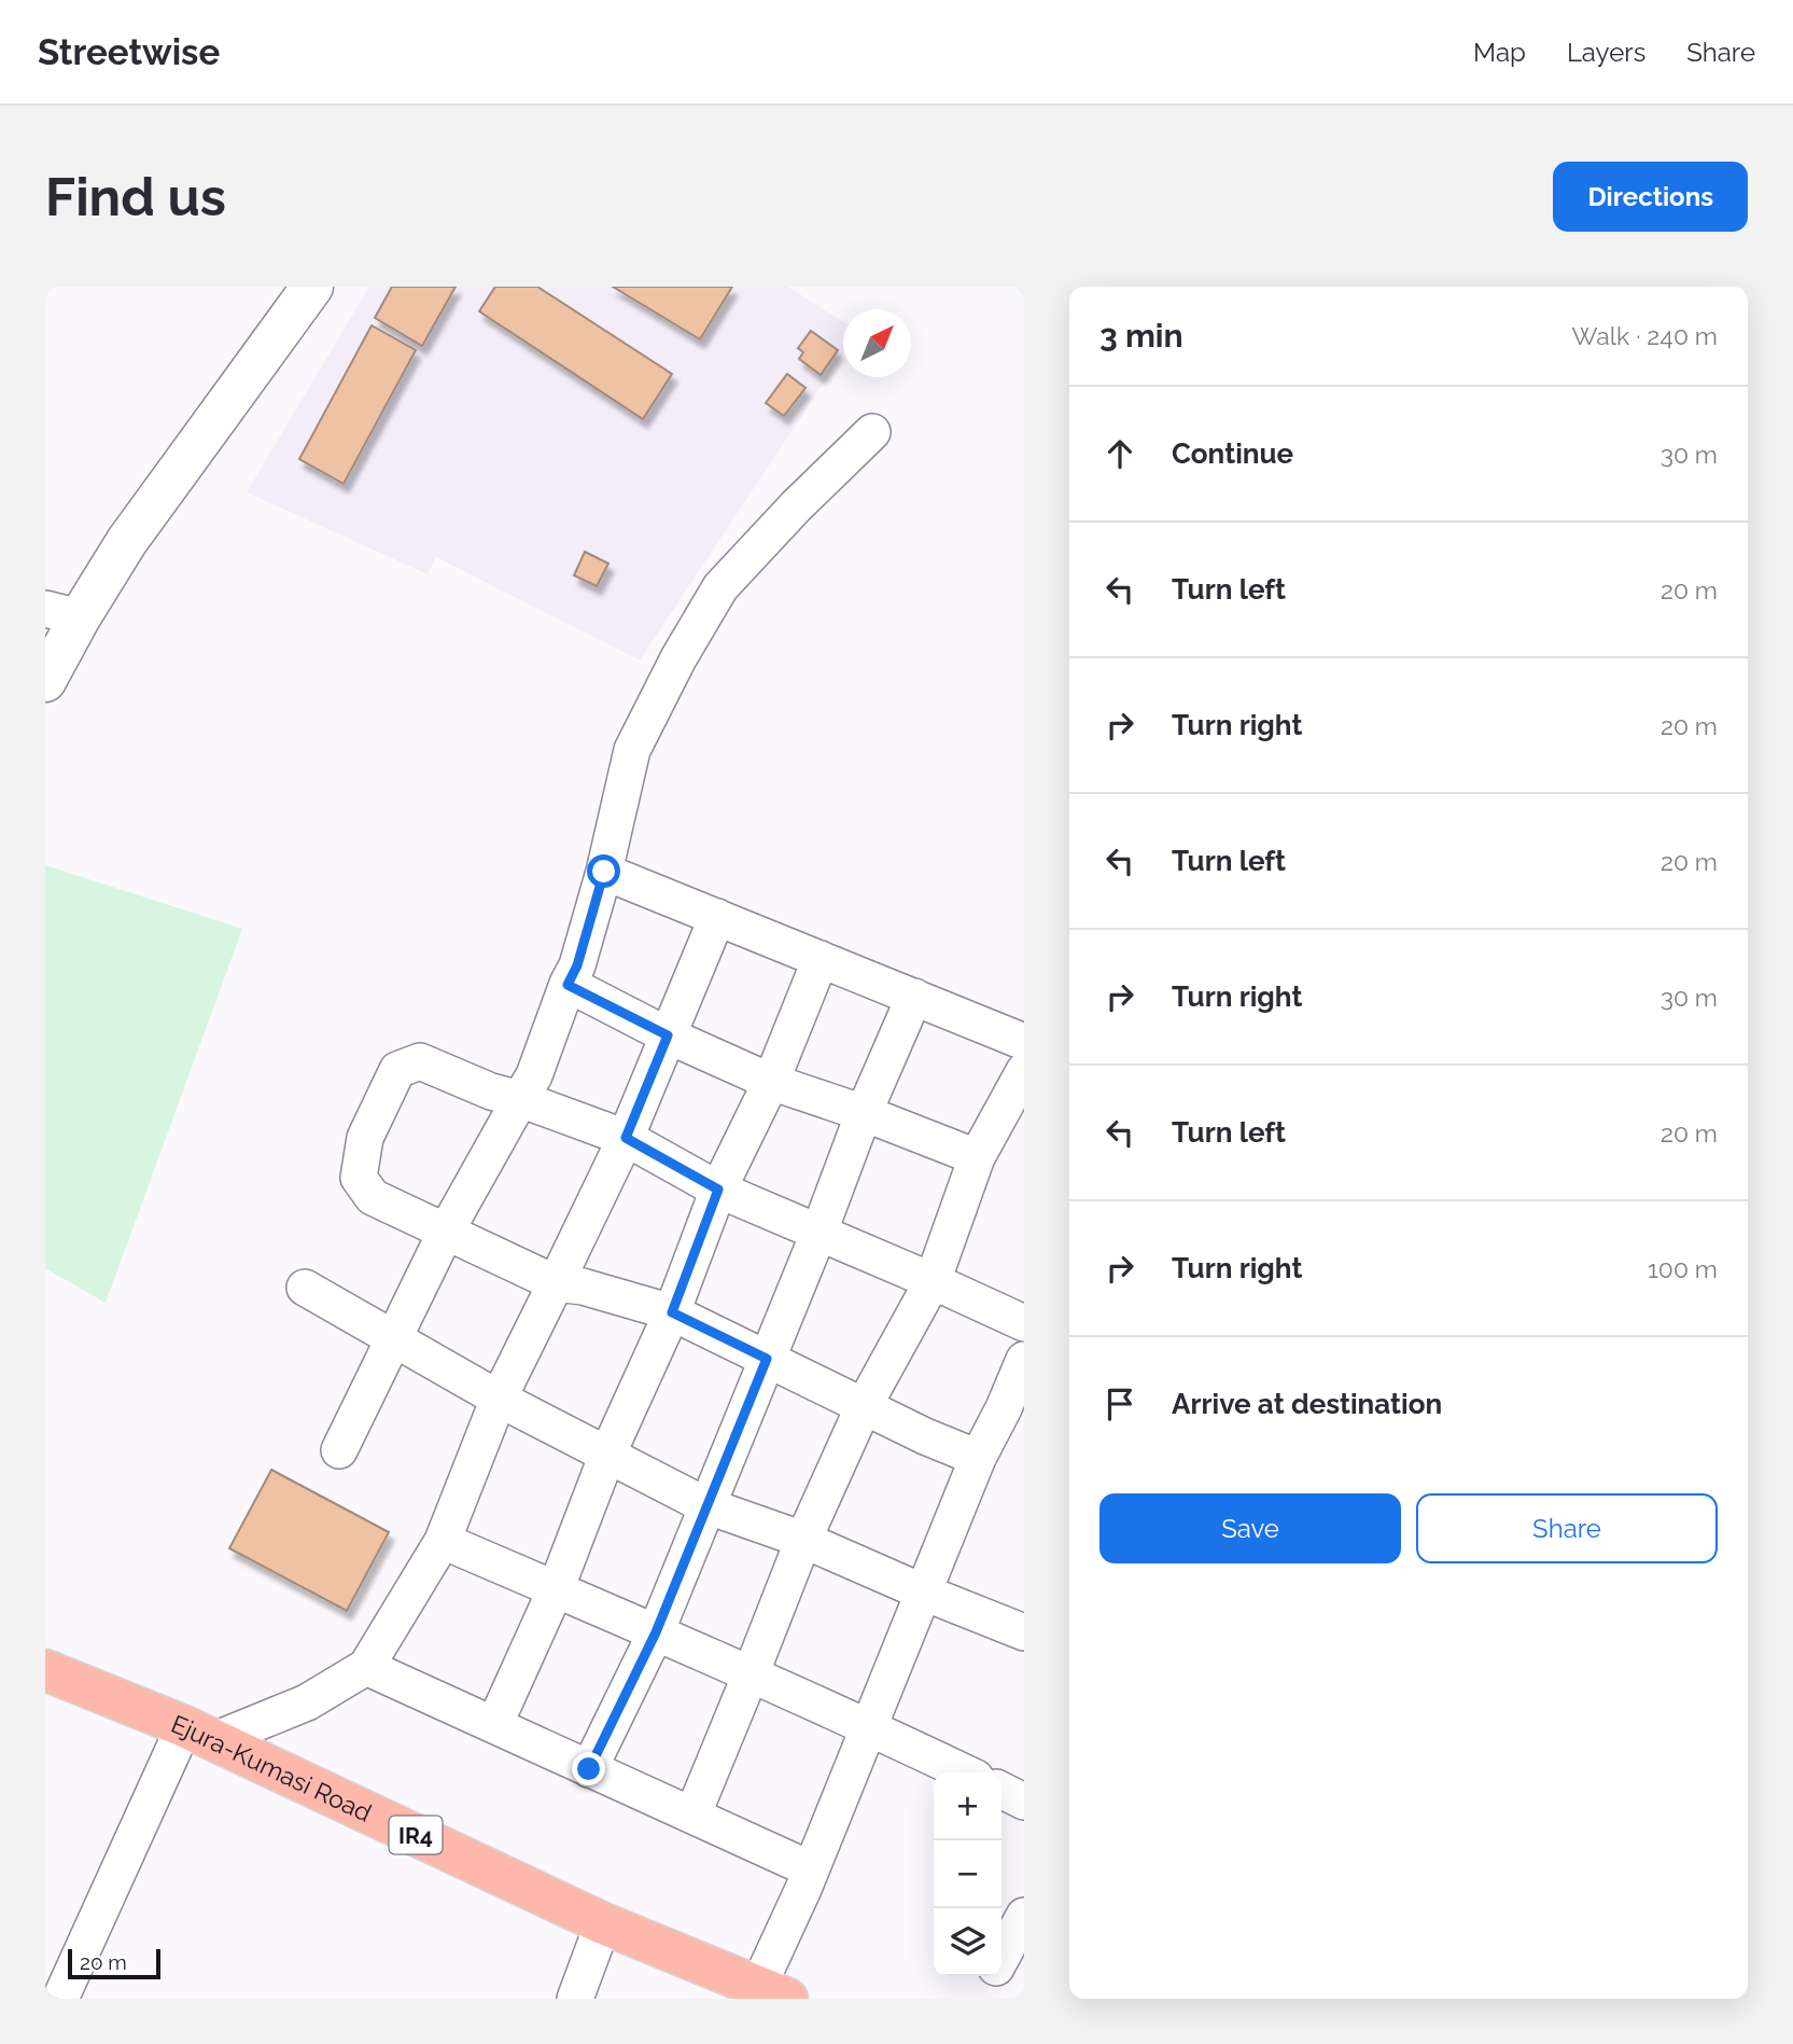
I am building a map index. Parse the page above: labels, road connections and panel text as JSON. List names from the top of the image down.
{
  "streets": {
    "main road": ["Ejura-Kumasi Road", "IR4"]
  },
  "scale_bar": "20 m",
  "north": "top right",
  "page": {
    "header": "Streetwise",
    "nav": ["Map", "Layers", "Share"],
    "buttons": [
      "Directions",
      ["Save", "Share"]
    ],
    "title": "Find us",
    "heading": ["3 min", "Walk · 240 m"],
    "list": [
      ["Continue", "30 m"],
      ["Turn left", "20 m"],
      ["Turn right", "20 m"],
      ["Turn left", "20 m"],
      ["Turn right", "30 m"],
      ["Turn left", "20 m"],
      ["Turn right", "100 m"],
      "Arrive at destination"
    ],
    "map_buttons": ["+", "−"],
    "scale": "20 m"
  }
}
